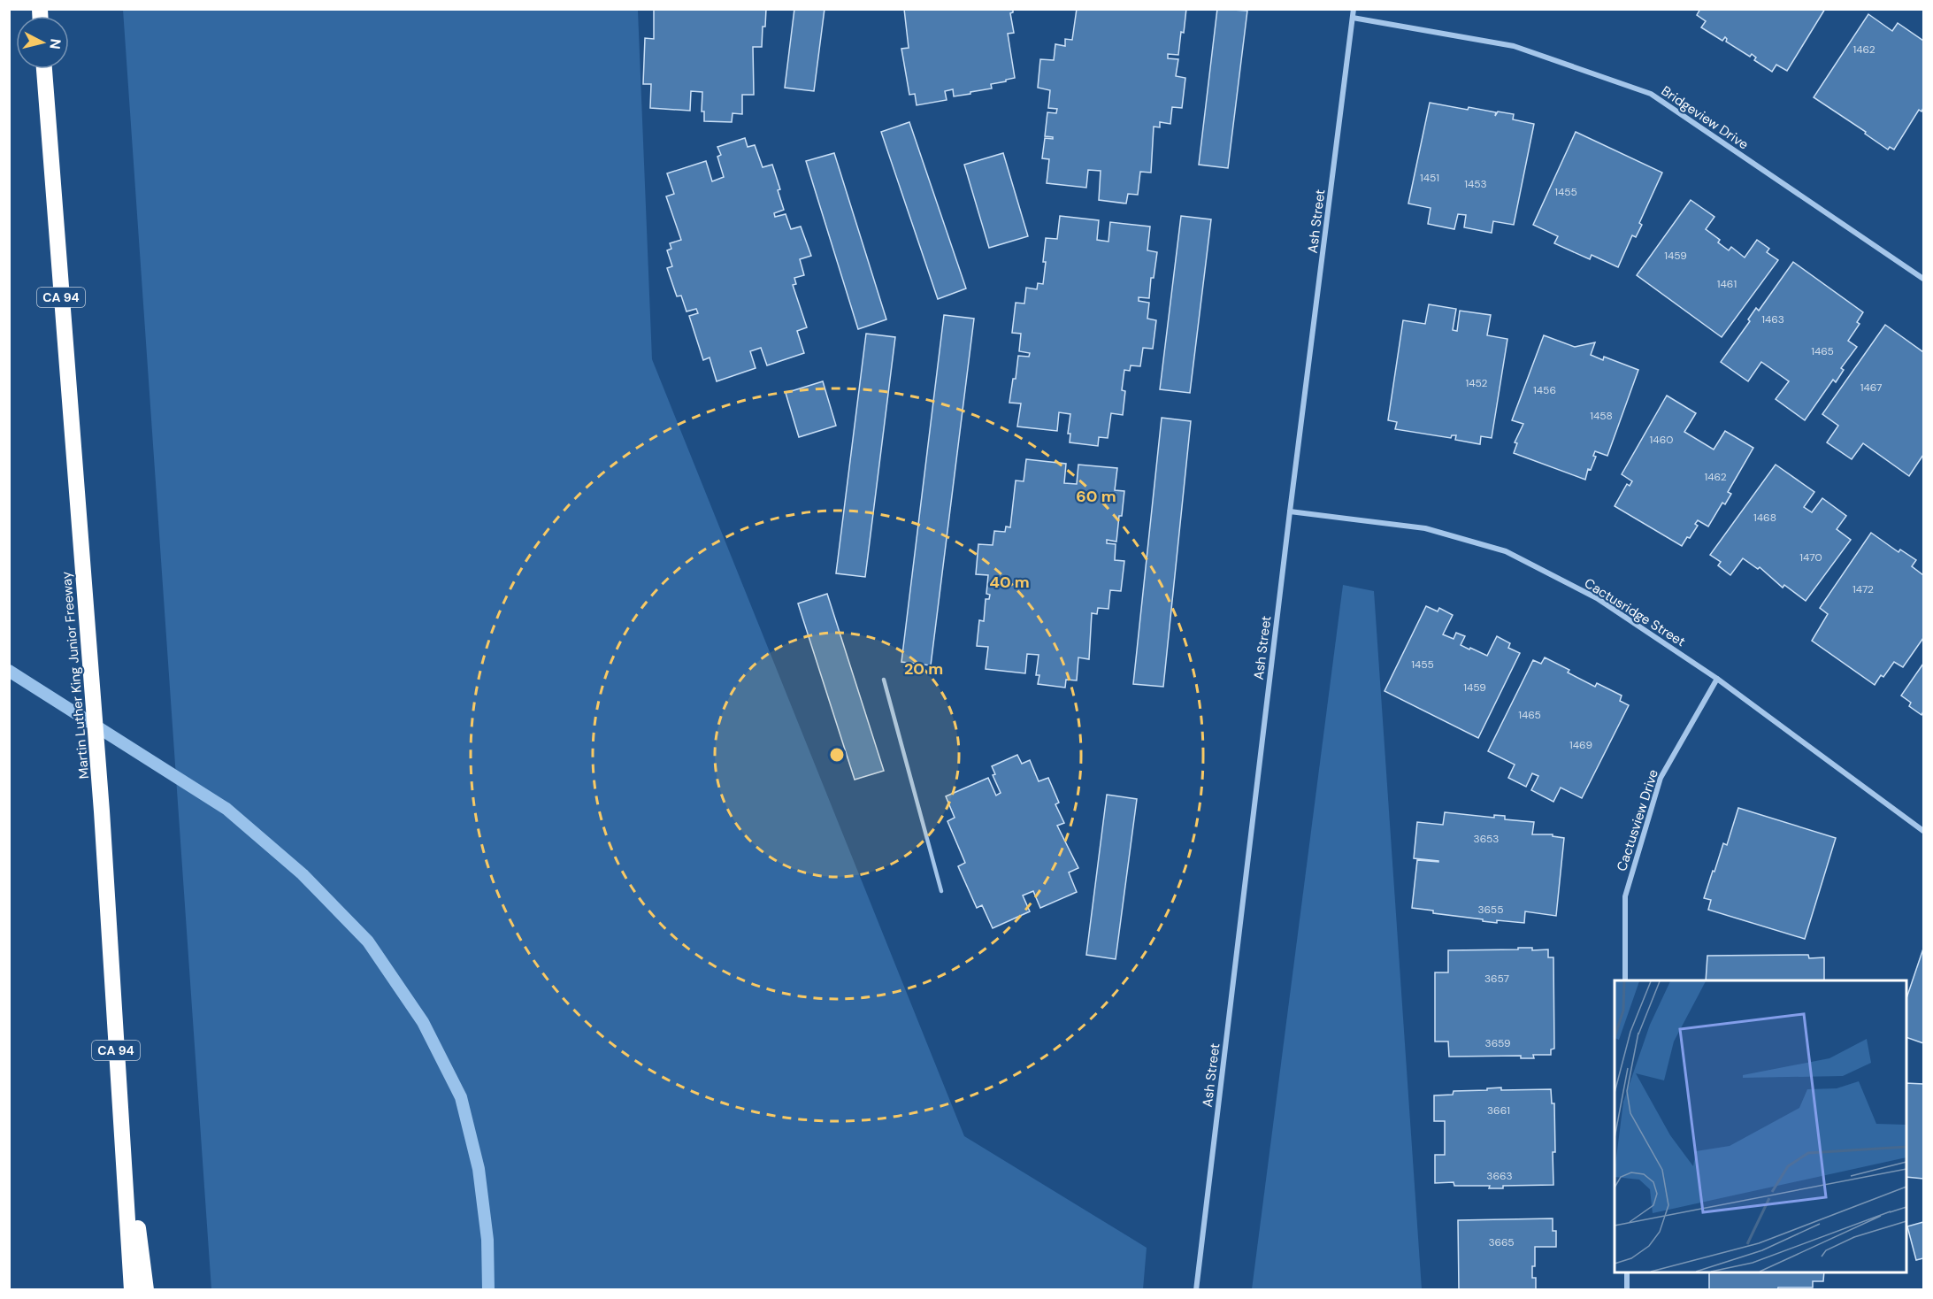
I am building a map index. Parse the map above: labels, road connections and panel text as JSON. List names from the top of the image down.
{
  "streets": {
    "highway": ["CA 94", "Martin Luther King Junior Freeway"],
    "street": [
      "Bridgeview Drive",
      "Ash Street",
      "Cactusridge Street",
      "Cactusview Drive"
    ]
  },
  "crossings": [
    ["Bridgeview Drive", "Ash Street"],
    ["Ash Street", "Cactusridge Street"],
    ["Cactusridge Street", "Cactusview Drive"]
  ],
  "house_numbers": [
    "1462",
    "1451",
    "1453",
    "1455",
    "1459",
    "1461",
    "1463",
    "1465",
    "1452",
    "1467",
    "1456",
    "1458",
    "1460",
    "1462",
    "1468",
    "1470",
    "1472",
    "1455",
    "1459",
    "1465",
    "1469",
    "3653",
    "3655",
    "3657",
    "3659",
    "3661",
    "3663",
    "3665"
  ],
  "north": "right",
  "rings": ["60 m", "40 m", "20 m"]
}
